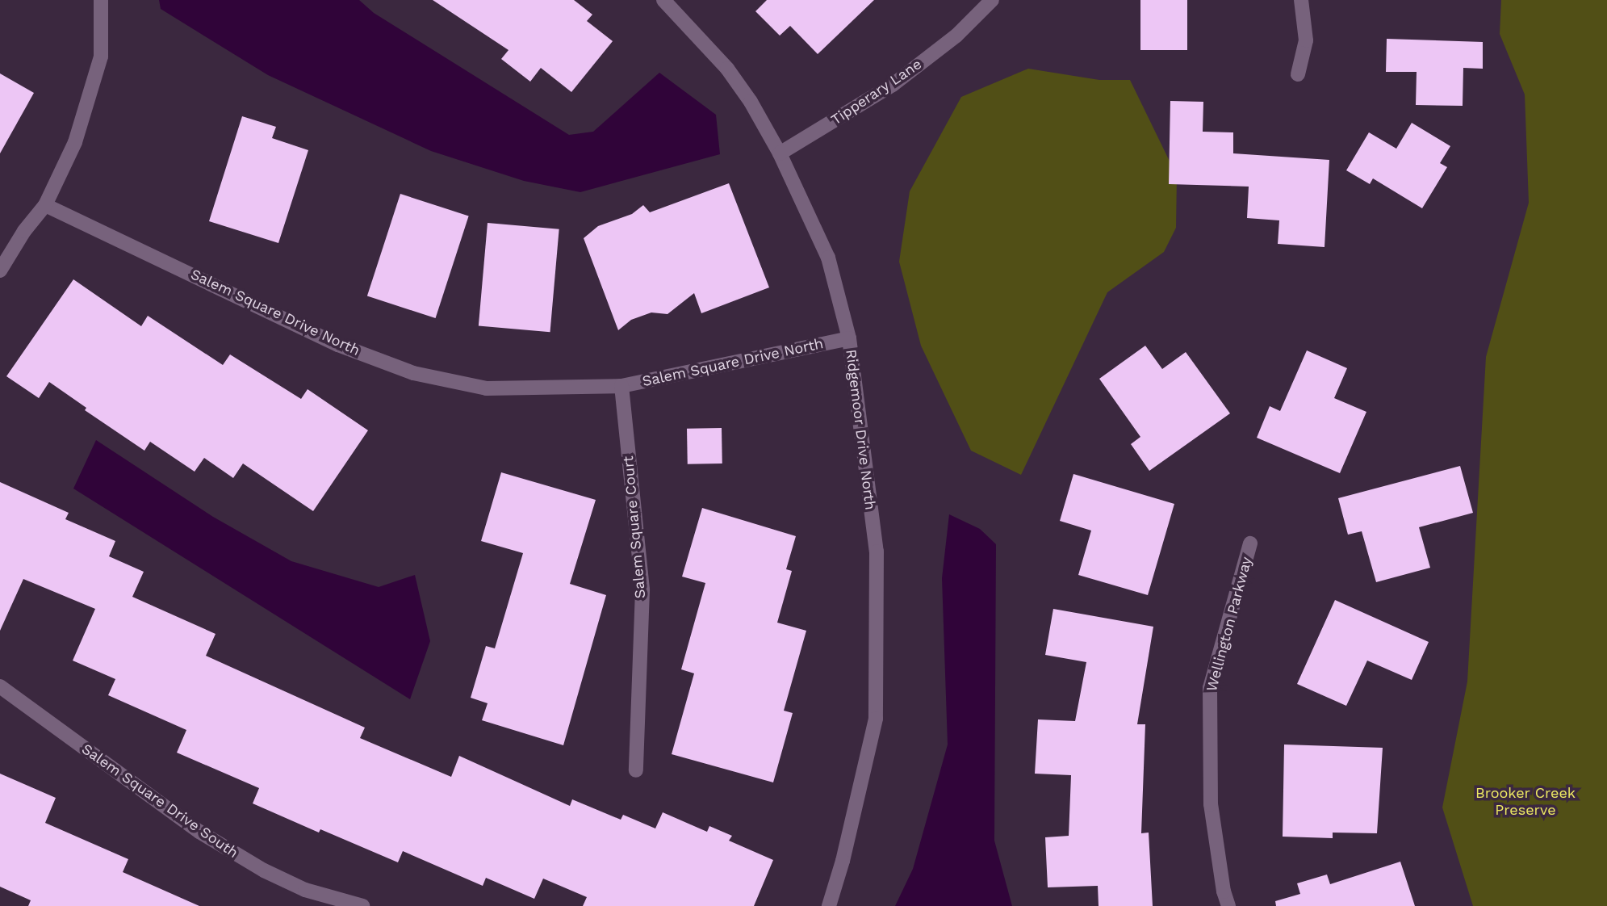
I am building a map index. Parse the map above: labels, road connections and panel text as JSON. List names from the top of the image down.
{
  "streets": {
    "street": [
      "Tipperary Lane",
      "Salem Square Drive North",
      "Ridgemoor Drive North",
      "Salem Square Court",
      "Wellington Parkway",
      "Salem Square Drive South"
    ]
  },
  "crossings": [
    ["Tipperary Lane", "Ridgemoor Drive North"],
    ["Salem Square Drive North", "Ridgemoor Drive North"],
    ["Salem Square Drive North", "Salem Square Court"]
  ],
  "parks": ["Brooker Creek Preserve"]
}
